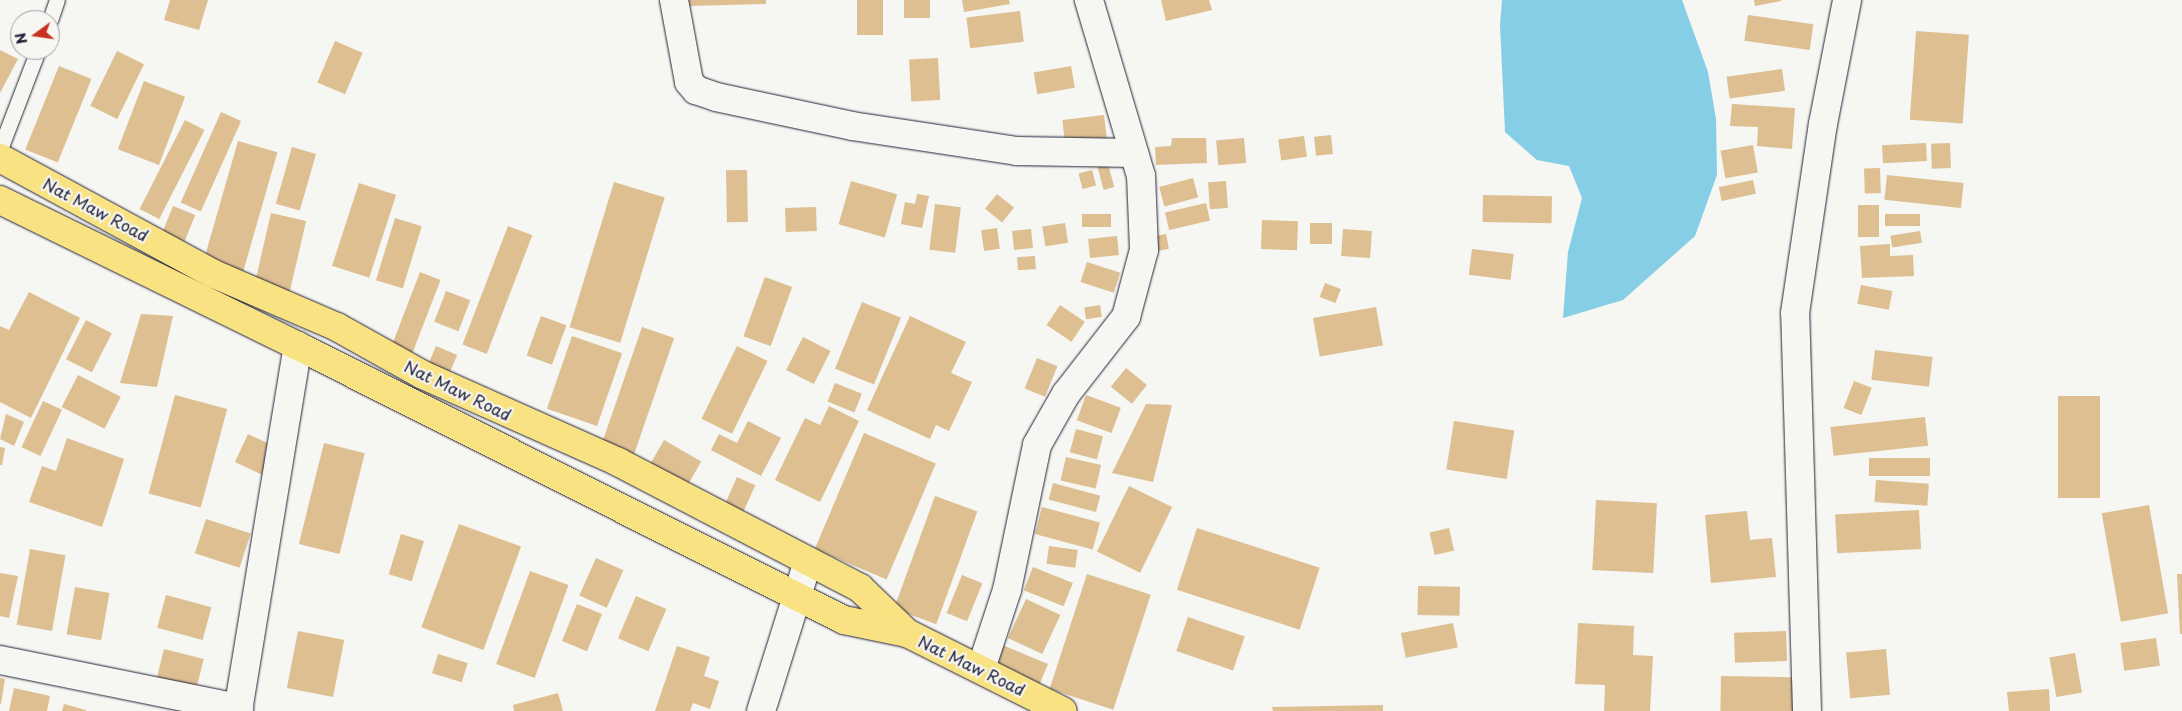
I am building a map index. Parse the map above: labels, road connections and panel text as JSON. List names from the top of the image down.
{
  "streets": {
    "main road": ["Nat Maw Road"]
  },
  "north": "left"
}
